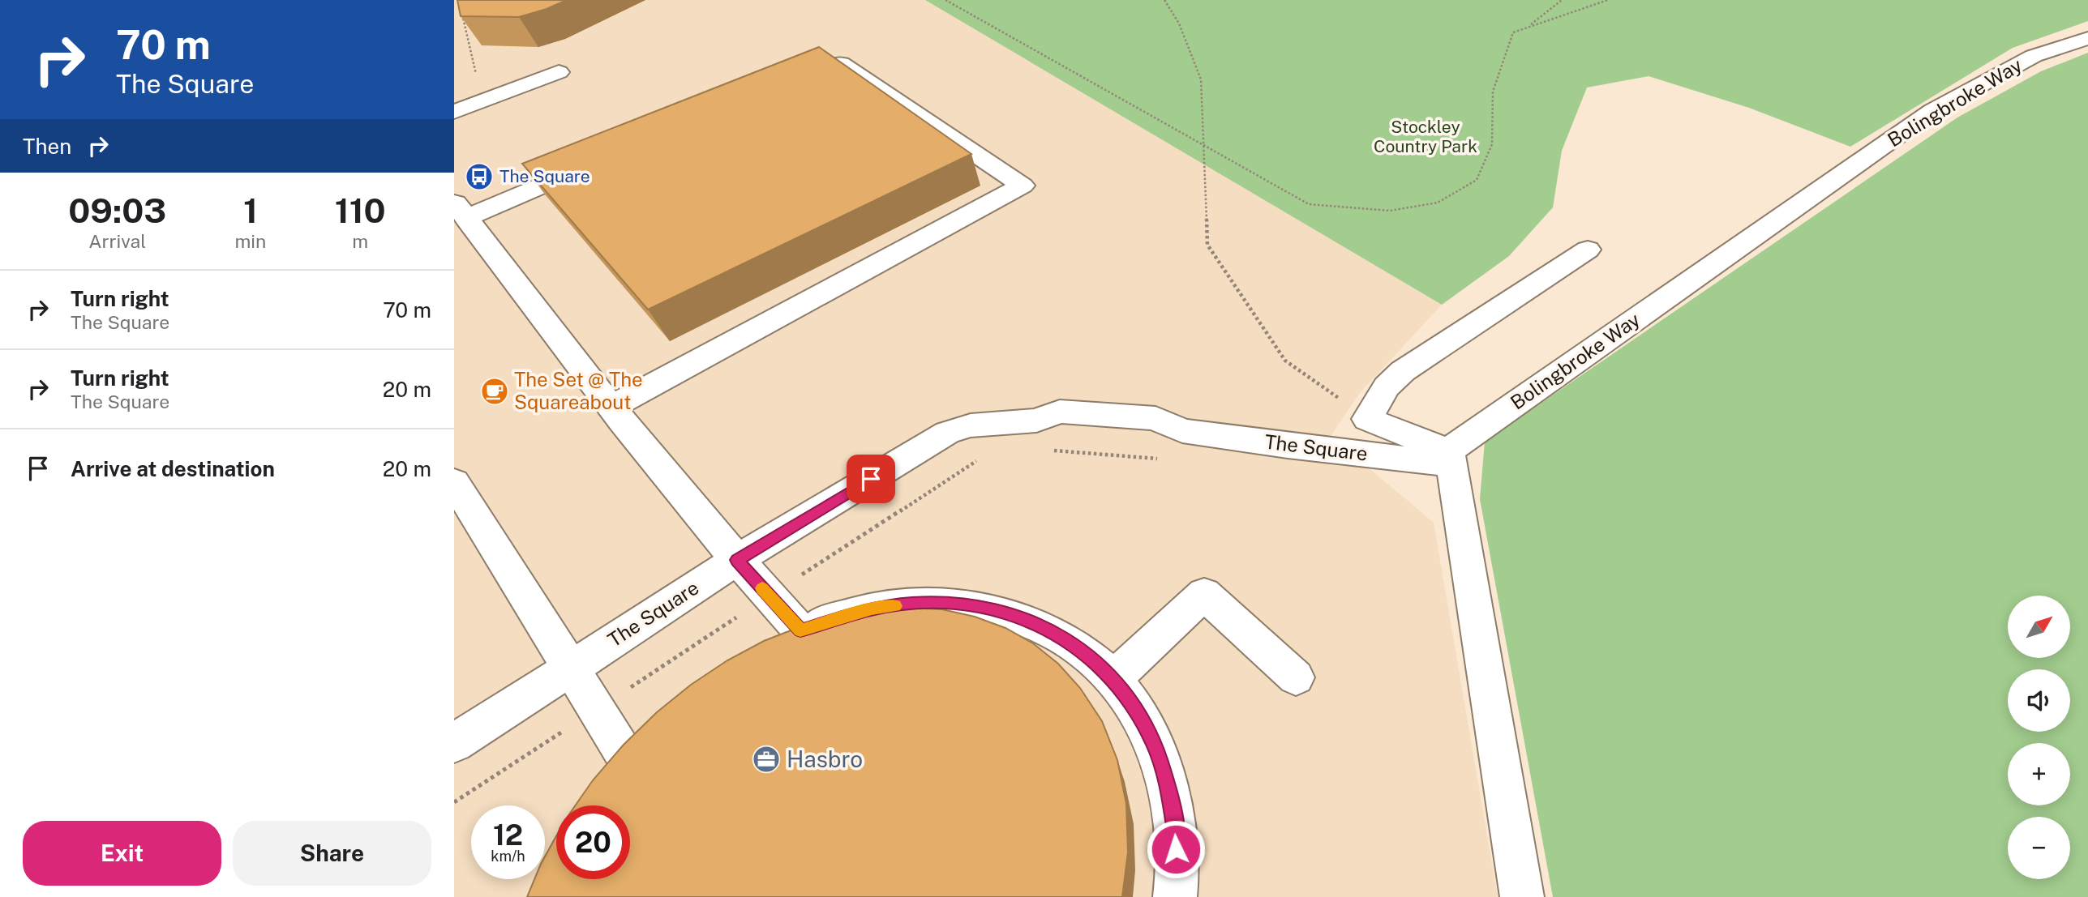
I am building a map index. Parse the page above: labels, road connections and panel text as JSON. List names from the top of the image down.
{
  "streets": {
    "street": ["Bolingbroke Way", "The Square"]
  },
  "crossings": [
    ["Bolingbroke Way", "The Square"]
  ],
  "parks": ["Stockley Country Park"],
  "places": {
    "bus stop": ["The Square"],
    "cafe": ["The Set @ The Squareabout"],
    "office": ["Hasbro"]
  },
  "north": "top right",
  "page": {
    "turn": ["70 m", "The Square"],
    "then": "Then",
    "eta": [
      "09:03",
      "Arrival",
      "1",
      "min",
      "110",
      "m"
    ],
    "list": [
      {
        "name": "Turn right",
        "note": "The Square",
        "value": "70 m"
      },
      {
        "name": "Turn right",
        "note": "The Square",
        "value": "20 m"
      },
      {
        "name": "Arrive at destination",
        "value": "20 m"
      }
    ],
    "map_buttons": ["+", "−"],
    "speed": "12 km/h",
    "limit": "20",
    "buttons": ["Exit", "Share"]
  }
}
